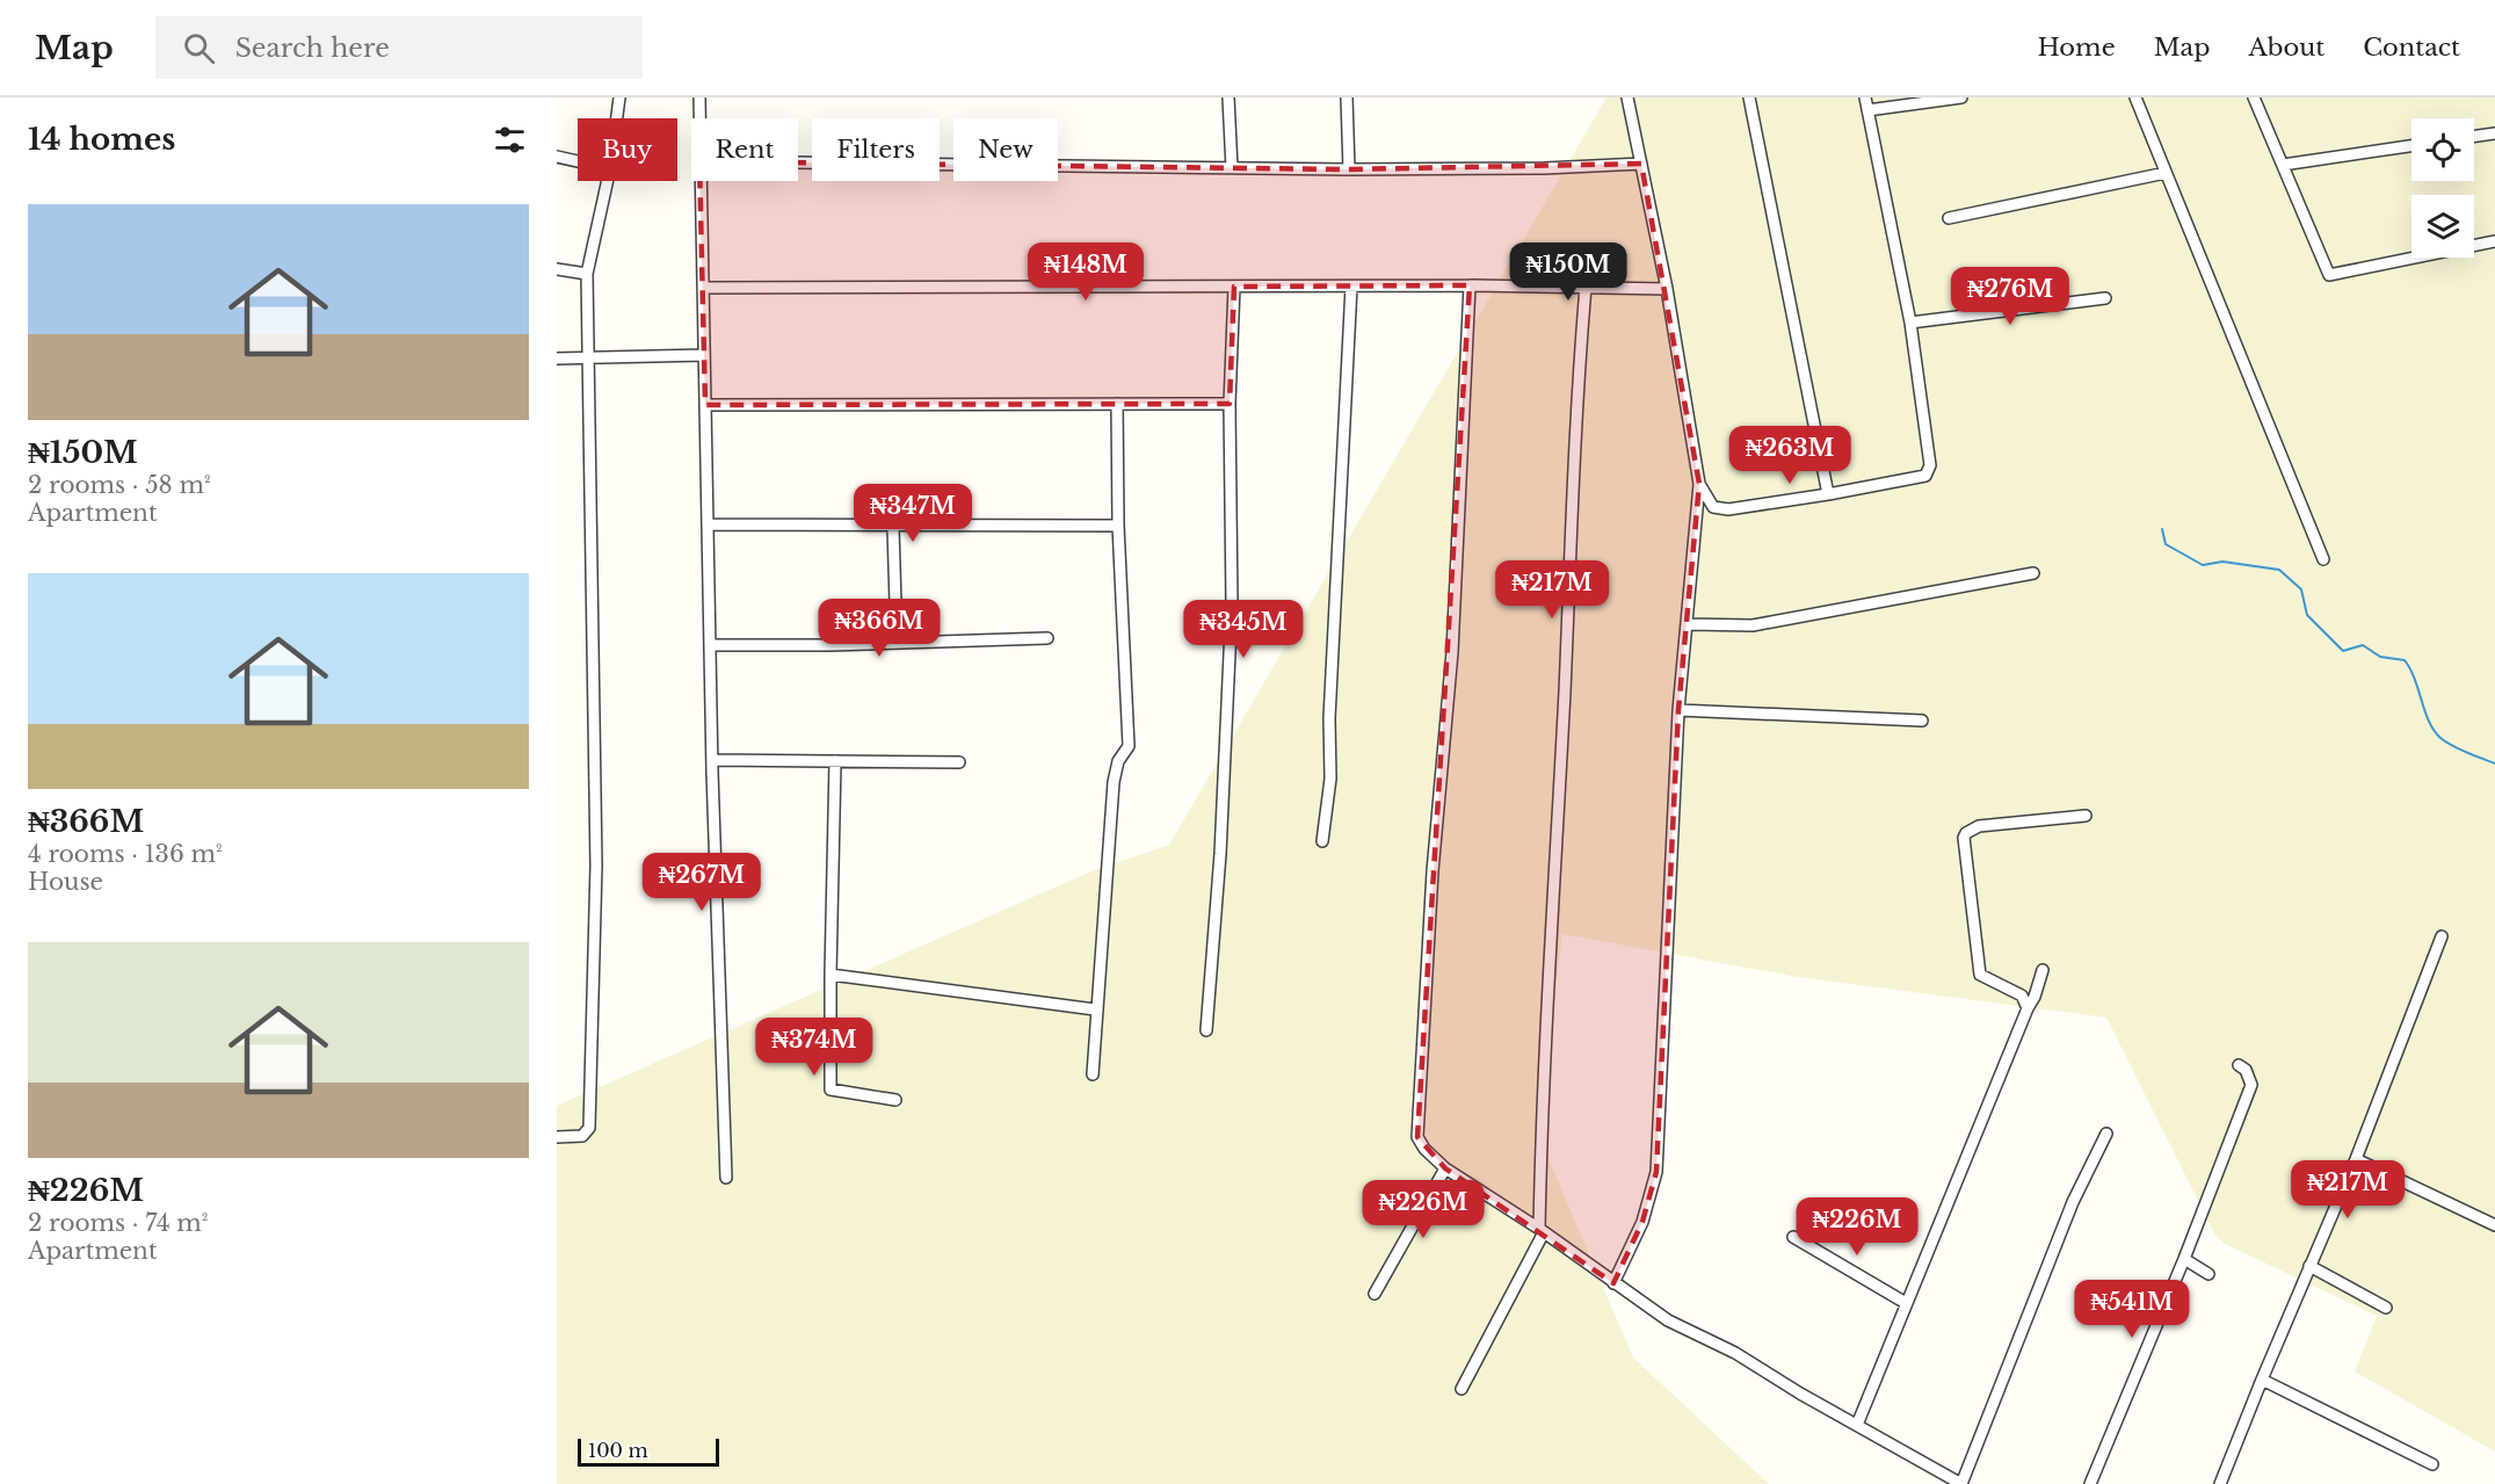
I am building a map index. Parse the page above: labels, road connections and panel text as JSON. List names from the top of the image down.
{
  "scale_bar": "100 m",
  "page": {
    "header": "Map",
    "search": "Search here",
    "nav": [
      "Home",
      "Map",
      "About",
      "Contact"
    ],
    "heading": "14 homes",
    "chip": [
      "Buy",
      "Rent",
      "Filters",
      "New"
    ],
    "list": [
      {
        "name": "₦150M",
        "note": "2 rooms · 58 m² · Apartment"
      },
      {
        "name": "₦366M",
        "note": "4 rooms · 136 m² · House"
      },
      {
        "name": "₦226M",
        "note": "2 rooms · 74 m² · Apartment"
      }
    ],
    "price": [
      "₦148M",
      "₦150M",
      "₦276M",
      "₦263M",
      "₦347M",
      "₦217M",
      "₦366M",
      "₦345M",
      "₦267M",
      "₦374M",
      "₦217M",
      "₦226M",
      "₦226M",
      "₦541M"
    ],
    "scale": "100 m"
  }
}
